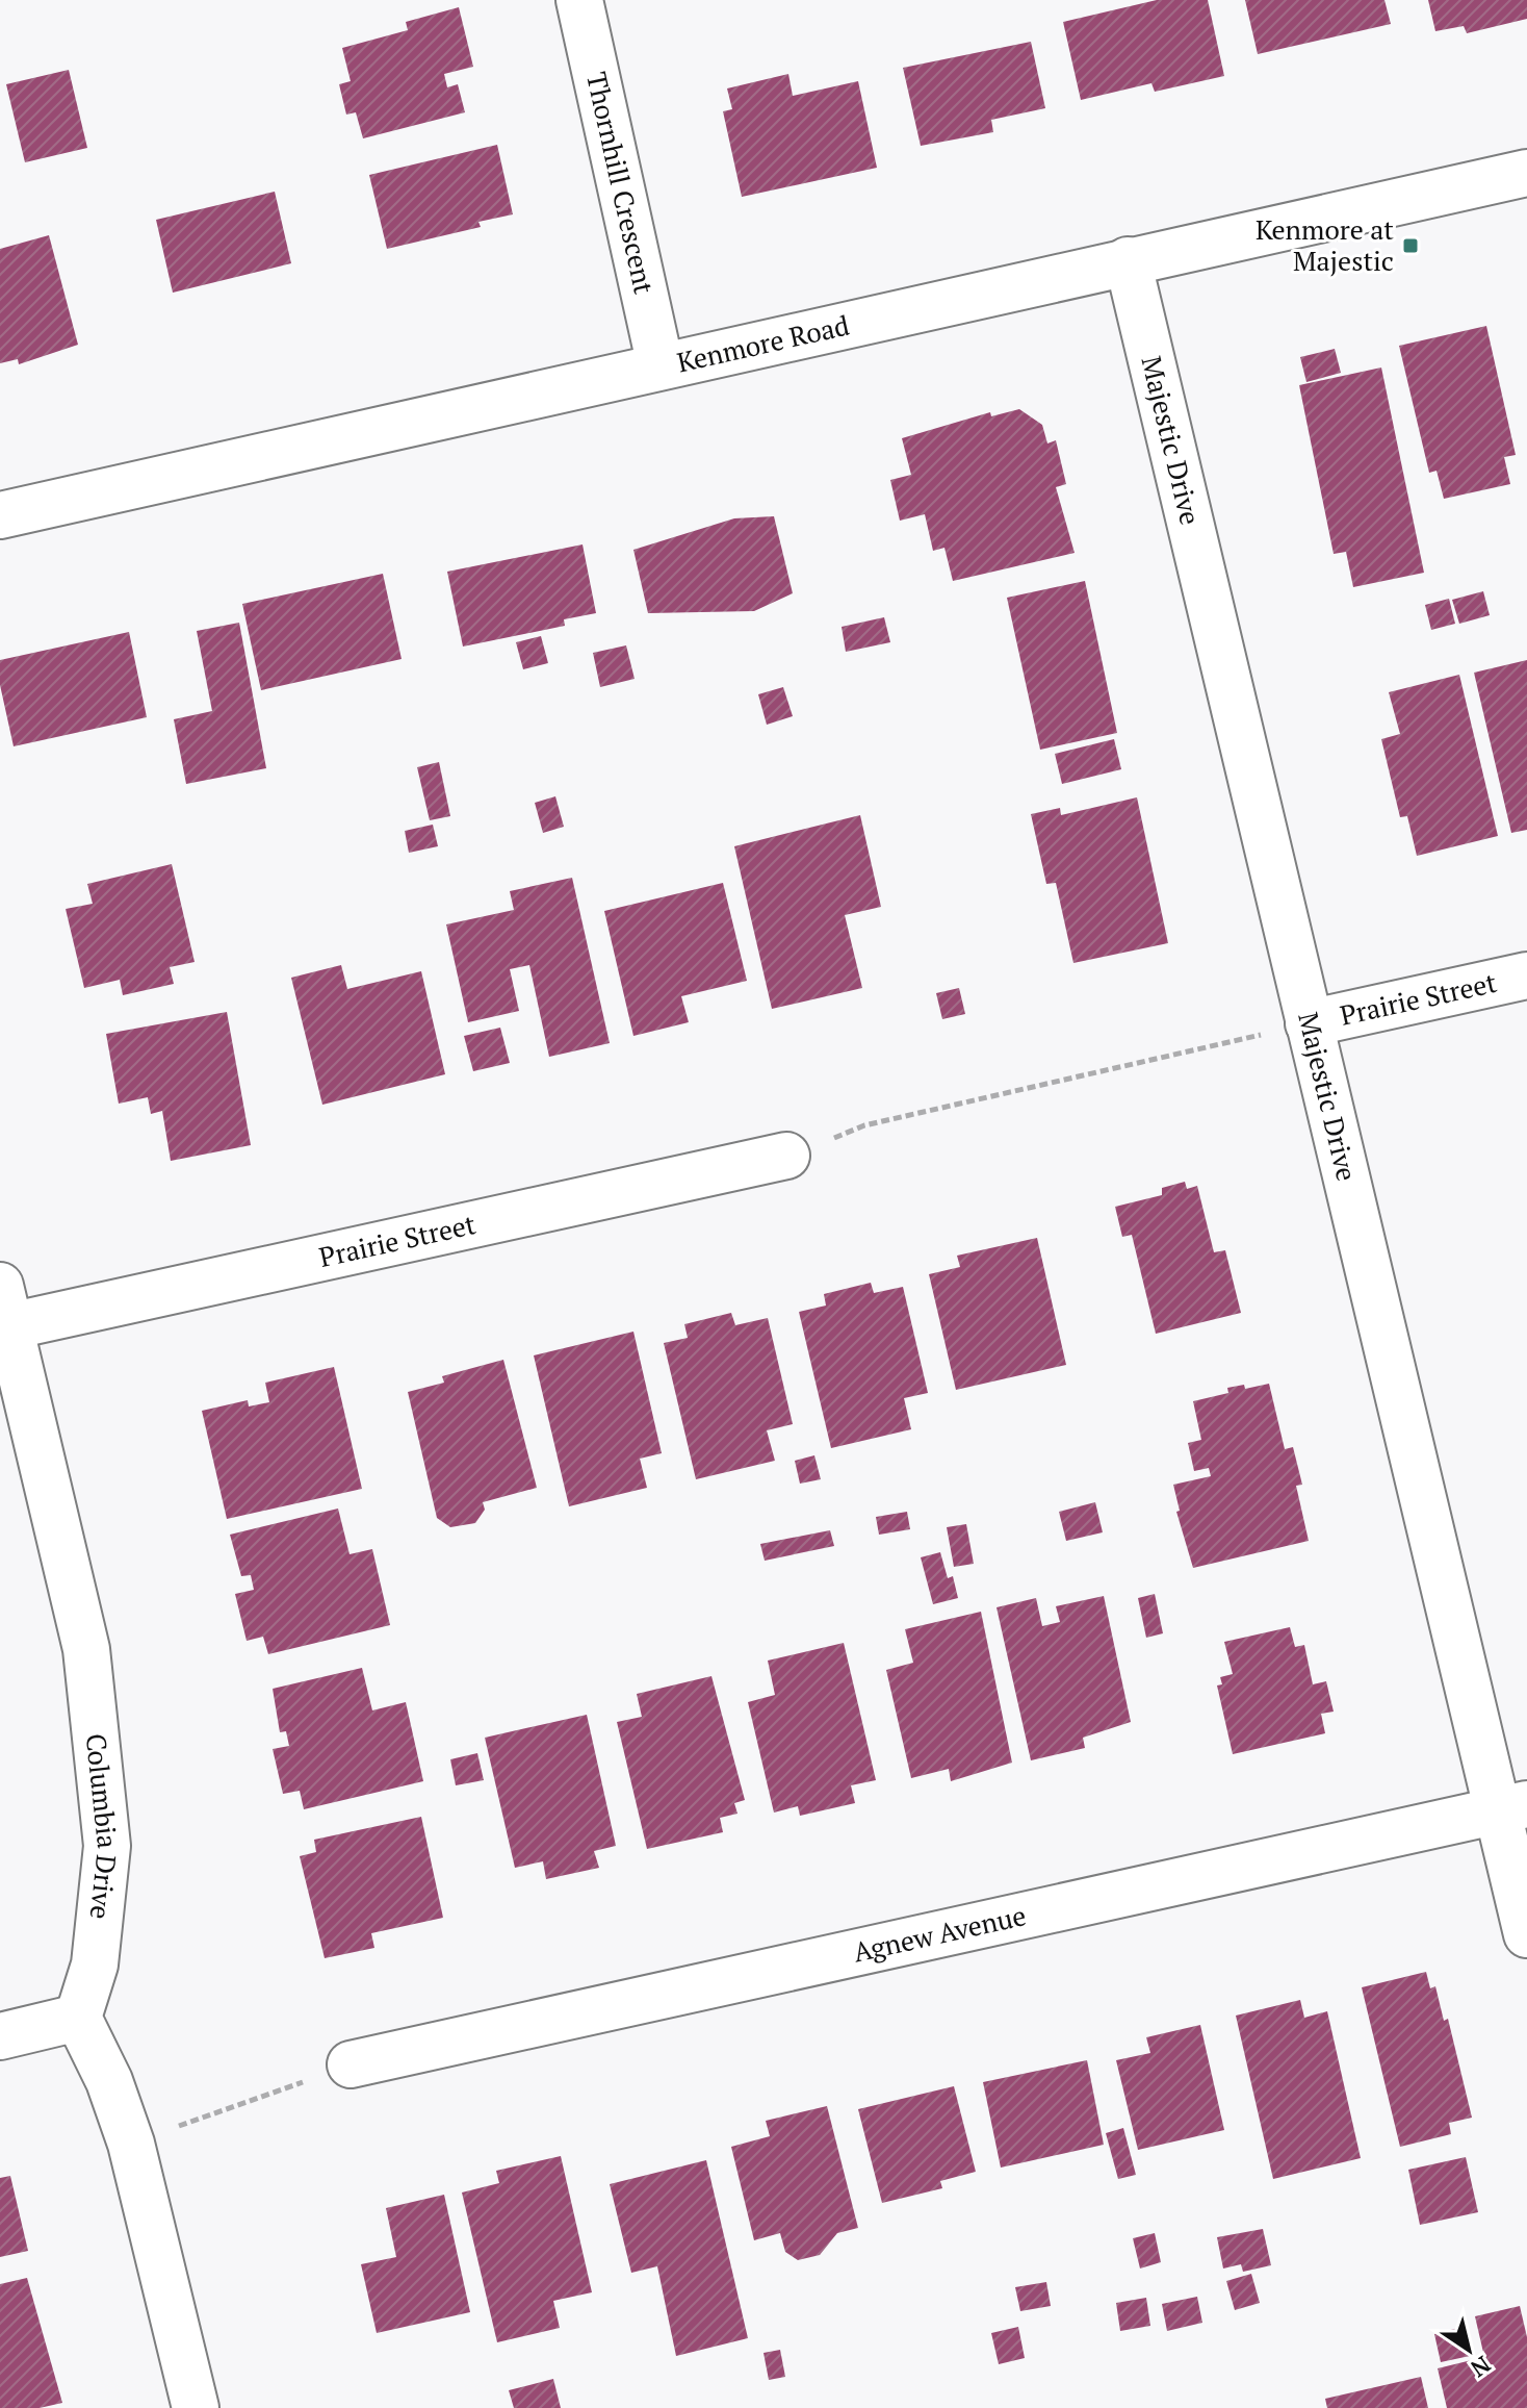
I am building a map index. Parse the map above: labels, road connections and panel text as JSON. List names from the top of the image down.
{
  "streets": {
    "street": [
      "Thornhill Crescent",
      "Kenmore Road",
      "Majestic Drive",
      "Prairie Street",
      "Columbia Drive",
      "Agnew Avenue"
    ]
  },
  "crossings": [
    ["Thornhill Crescent", "Kenmore Road"],
    ["Kenmore Road", "Majestic Drive"],
    ["Majestic Drive", "Prairie Street"],
    ["Majestic Drive", "Agnew Avenue"],
    ["Prairie Street", "Columbia Drive"]
  ],
  "places": {
    "transit": ["Kenmore at Majestic"]
  },
  "north": "bottom right"
}
